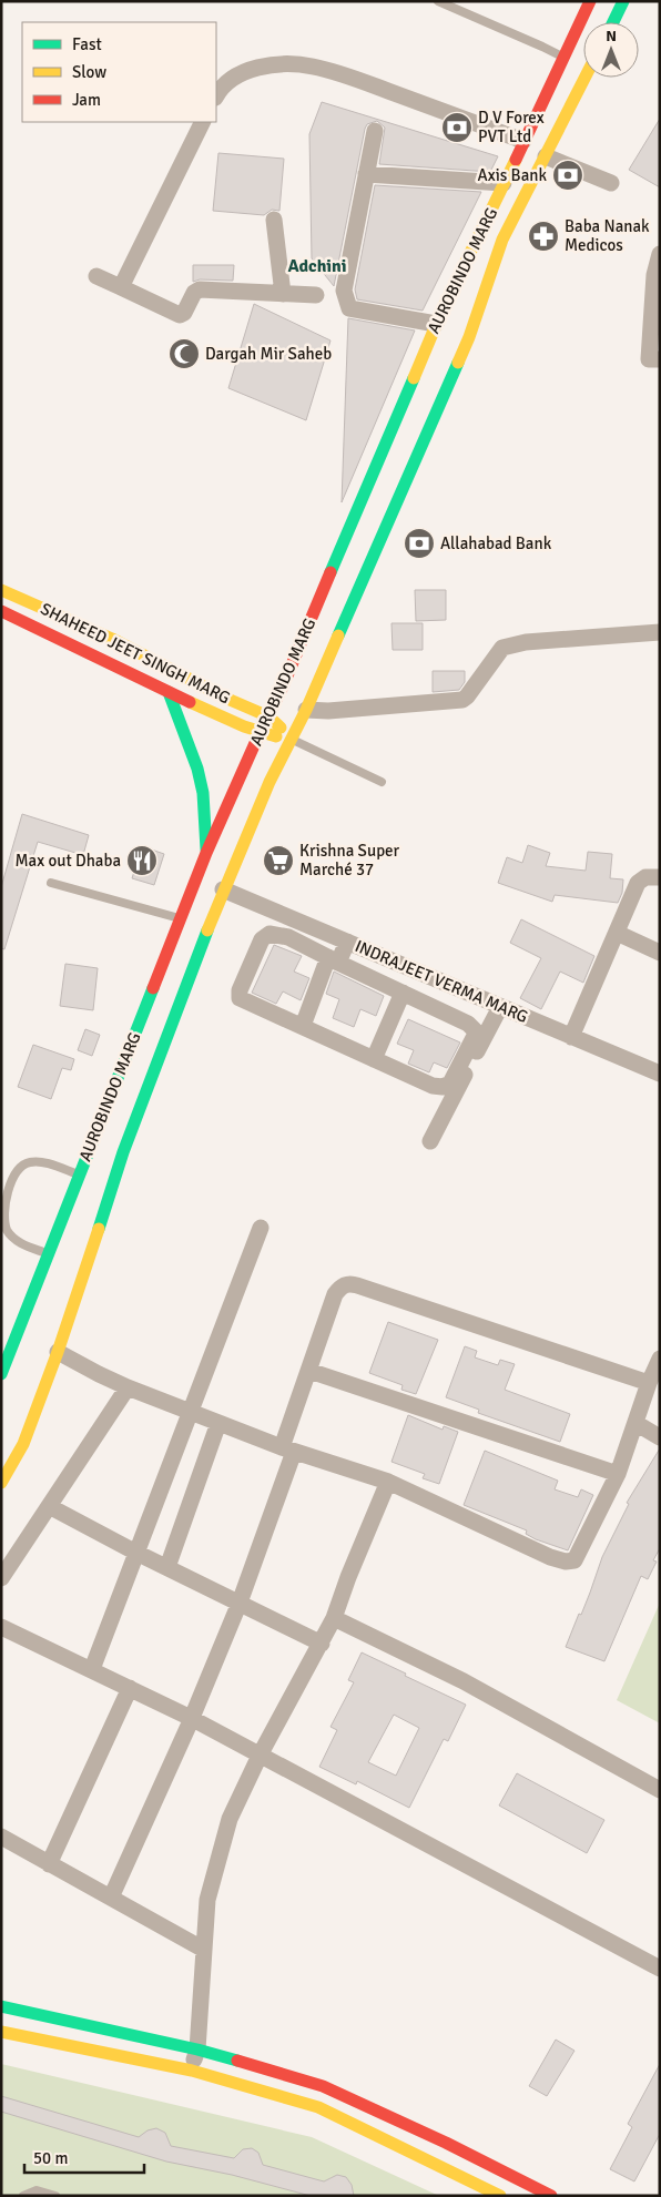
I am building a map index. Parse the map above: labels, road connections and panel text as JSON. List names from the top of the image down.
{
  "streets": {
    "main road": ["AUROBINDO MARG", "SHAHEED JEET SINGH MARG"],
    "street": ["INDRAJEET VERMA MARG"]
  },
  "crossings": [
    ["AUROBINDO MARG", "SHAHEED JEET SINGH MARG"],
    ["AUROBINDO MARG", "INDRAJEET VERMA MARG"]
  ],
  "districts": ["Adchini"],
  "places": {
    "bank": ["D V Forex PVT Ltd", "Axis Bank", "Allahabad Bank"],
    "pharmacy": ["Baba Nanak Medicos"],
    "mosque": ["Dargah Mir Saheb"],
    "restaurant": ["Max out Dhaba"],
    "supermarket": ["Krishna Super Marché 37"]
  },
  "legend": ["Fast", "Slow", "Jam"],
  "scale_bar": "50 m",
  "north": "top"
}
